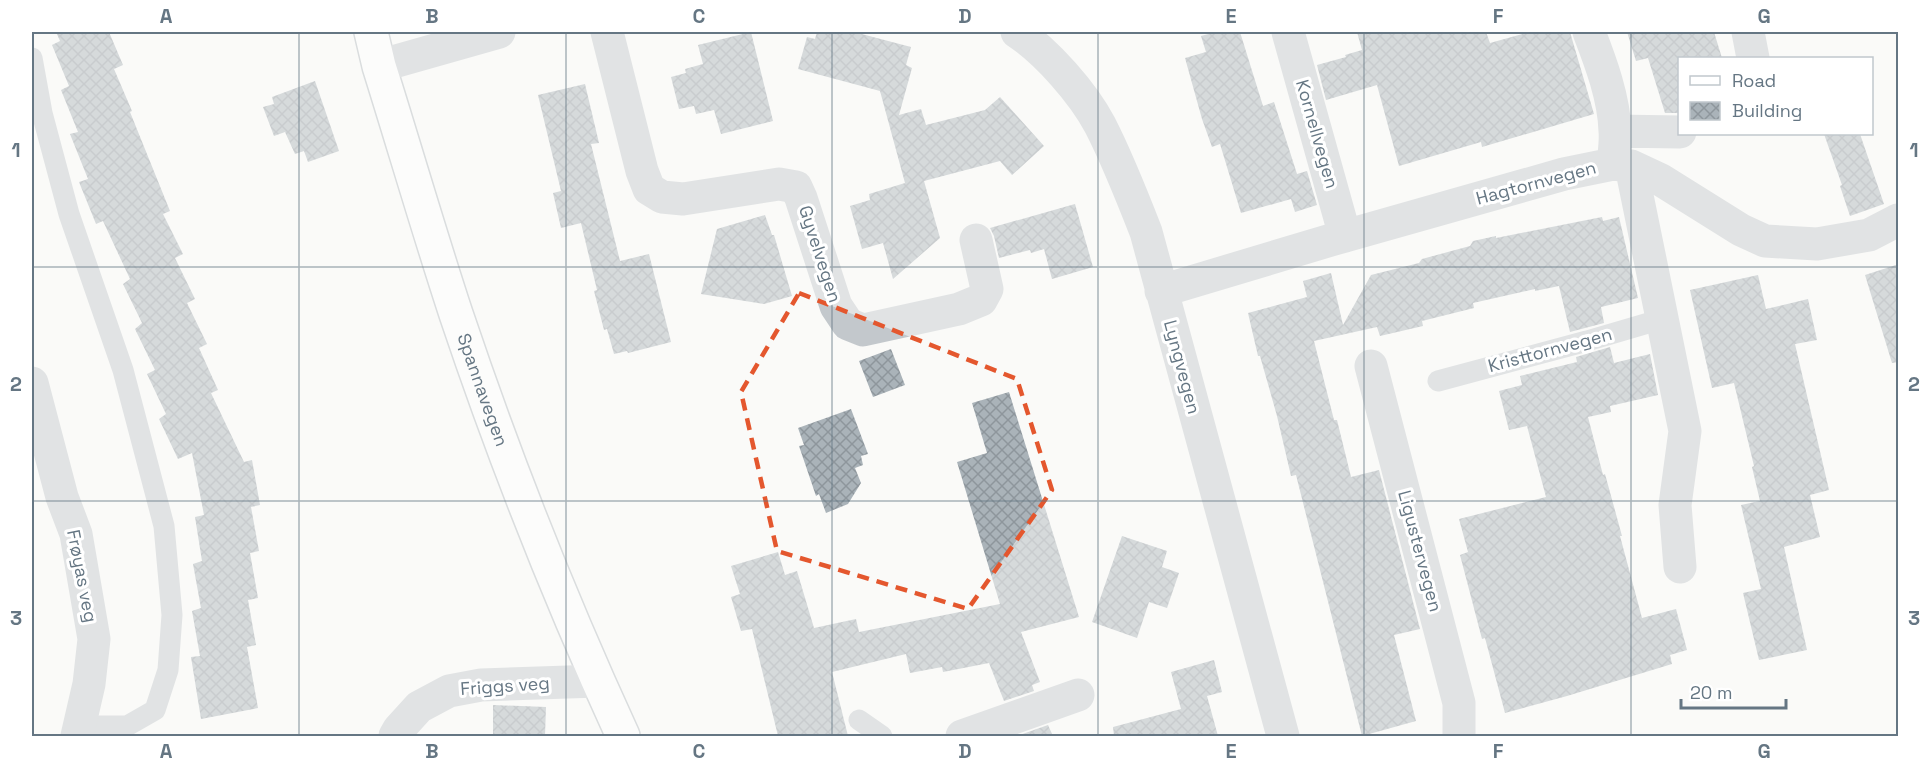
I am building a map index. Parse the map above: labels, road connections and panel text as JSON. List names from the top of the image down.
{
  "streets": {
    "main road": ["Spannavegen"],
    "street": [
      "Kornellvegen",
      "Hagtornvegen",
      "Gyvelvegen",
      "Lyngvegen",
      "Ligustervegen",
      "Frøyas veg",
      "Friggs veg"
    ],
    "lane": ["Kristtornvegen"]
  },
  "crossings": [
    ["Kornellvegen", "Hagtornvegen"],
    ["Hagtornvegen", "Lyngvegen"],
    ["Spannavegen", "Friggs veg"]
  ],
  "legend": ["Road", "Building"],
  "scale_bar": "20 m",
  "grid": {
    "columns": [
      "A",
      "B",
      "C",
      "D",
      "E",
      "F",
      "G"
    ],
    "rows": ["1", "2", "3"]
  }
}
